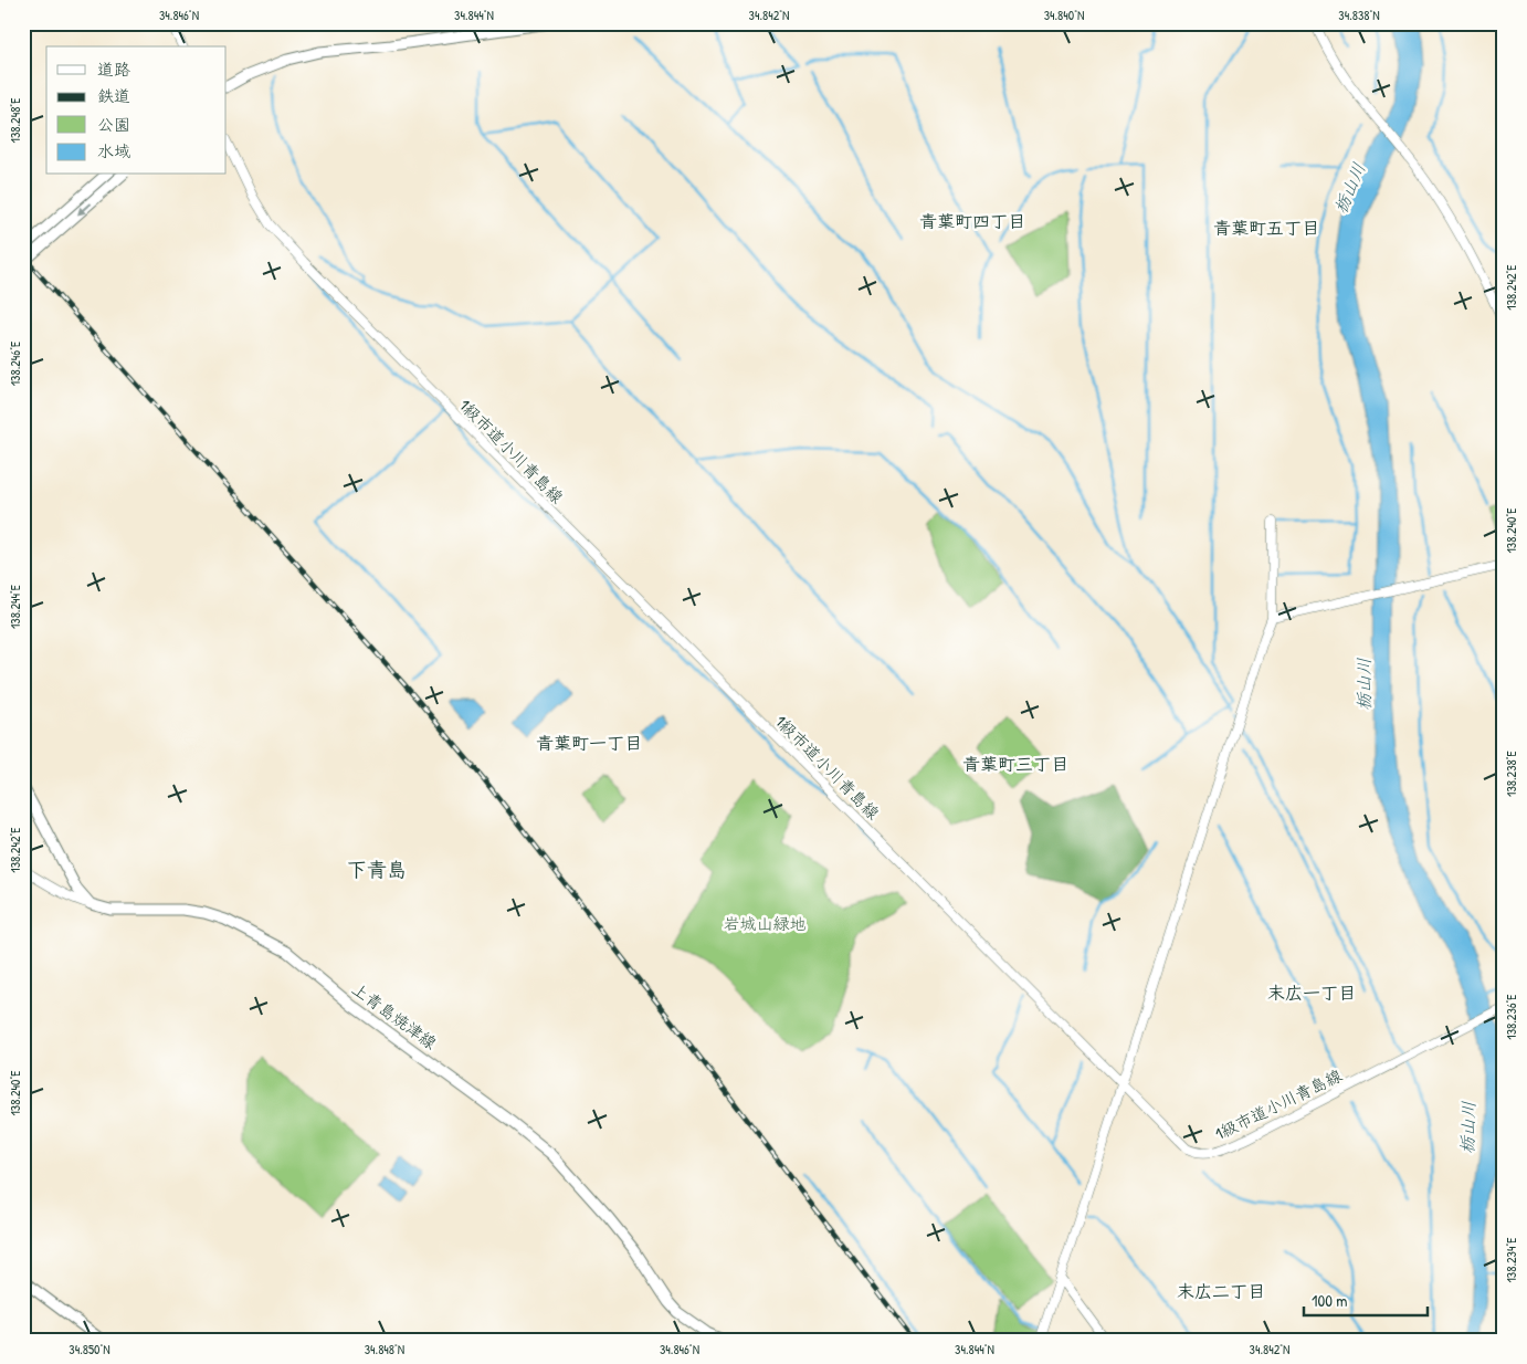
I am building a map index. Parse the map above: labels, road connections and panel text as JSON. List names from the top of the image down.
{
  "streets": {
    "main road": ["上青島焼津線"],
    "street": ["1級市道小川青島線"]
  },
  "districts": [
    "青葉町四丁目",
    "青葉町五丁目",
    "青葉町一丁目",
    "青葉町三丁目",
    "下青島",
    "末広一丁目",
    "末広二丁目"
  ],
  "water": ["栃山川"],
  "parks": ["岩城山緑地"],
  "legend": [
    "道路",
    "鉄道",
    "公園",
    "水域"
  ],
  "scale_bar": "100 m",
  "coordinates": [
    "34.846°N",
    "34.844°N",
    "34.842°N",
    "34.840°N",
    "34.838°N",
    "138.248°E",
    "138.242°E",
    "138.246°E",
    "138.240°E",
    "138.244°E",
    "138.238°E",
    "138.236°E",
    "138.234°E",
    "34.850°N",
    "34.848°N"
  ]
}
